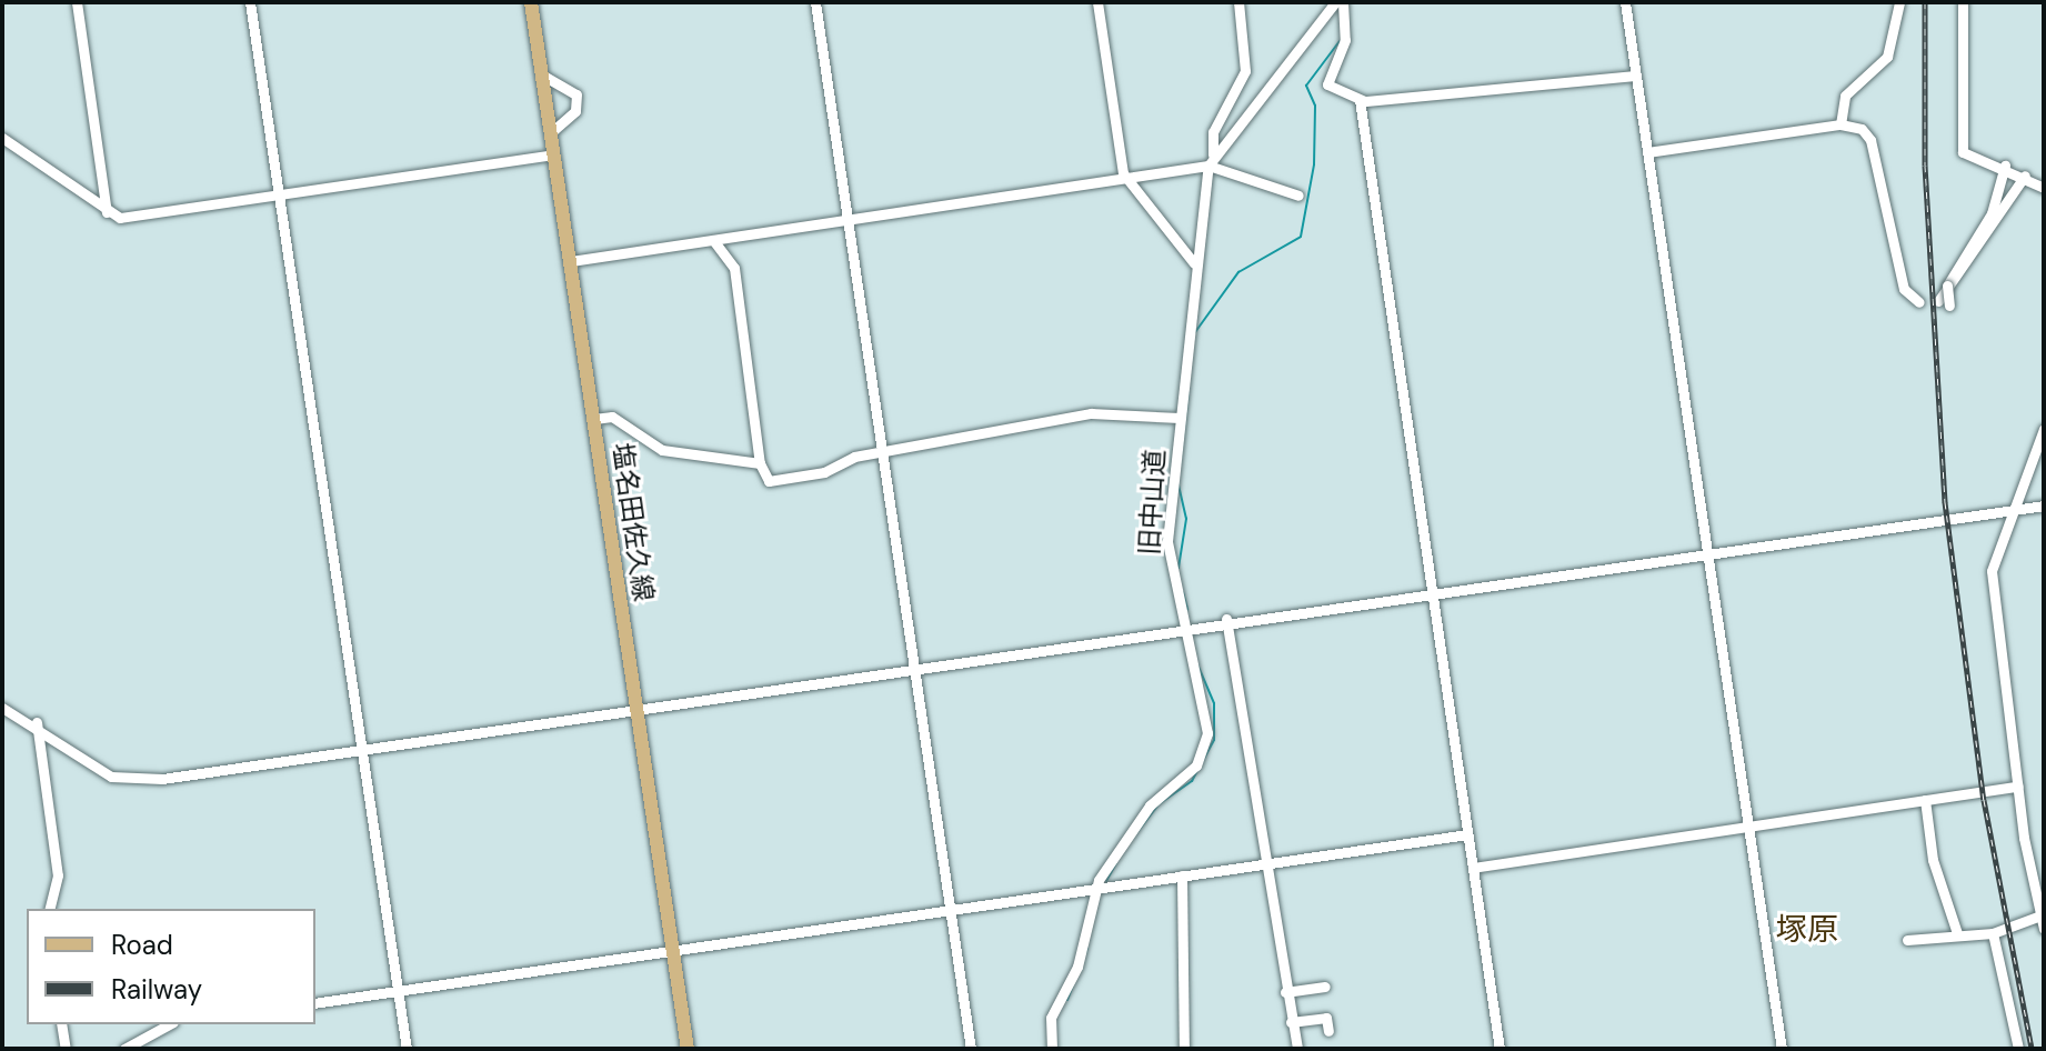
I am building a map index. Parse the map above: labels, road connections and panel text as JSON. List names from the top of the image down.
{
  "streets": {
    "main road": ["塩名田佐久線"],
    "street": ["旧中山道"]
  },
  "districts": ["塚原"],
  "legend": ["Road", "Railway"]
}
